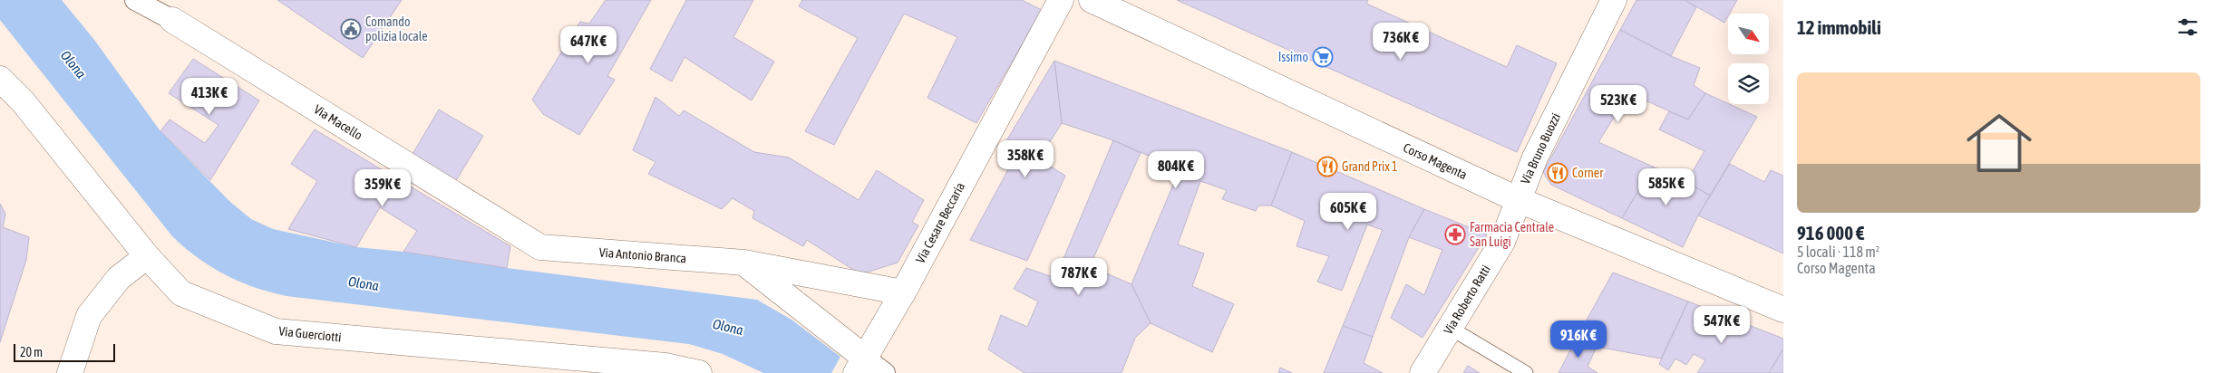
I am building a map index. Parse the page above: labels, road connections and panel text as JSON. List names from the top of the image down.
{
  "streets": {
    "street": [
      "Via Macello",
      "Via Bruno Buozzi",
      "Corso Magenta",
      "Via Cesare Beccaria",
      "Via Antonio Branca",
      "Via Roberto Ratti",
      "Via Guerciotti"
    ]
  },
  "crossings": [
    ["Via Macello", "Via Antonio Branca"],
    ["Via Bruno Buozzi", "Corso Magenta"],
    ["Via Bruno Buozzi", "Via Roberto Ratti"],
    ["Corso Magenta", "Via Roberto Ratti"],
    ["Via Cesare Beccaria", "Via Antonio Branca"]
  ],
  "water": ["Olona"],
  "places": {
    "public building": ["Comando polizia locale"],
    "supermarket": ["Issimo"],
    "restaurant": ["Grand Prix 1", "Corner"],
    "pharmacy": ["Farmacia Centrale San Luigi"]
  },
  "scale_bar": "20 m",
  "north": "bottom right",
  "page": {
    "heading": "12 immobili",
    "price": [
      "736K €",
      "647K €",
      "413K €",
      "523K €",
      "358K €",
      "804K €",
      "585K €",
      "359K €",
      "605K €",
      "787K €",
      "547K €",
      "916K €"
    ],
    "list": [
      {
        "name": "916 000 €",
        "note": "5 locali · 118 m² · Corso Magenta"
      }
    ],
    "scale": "20 m"
  }
}
